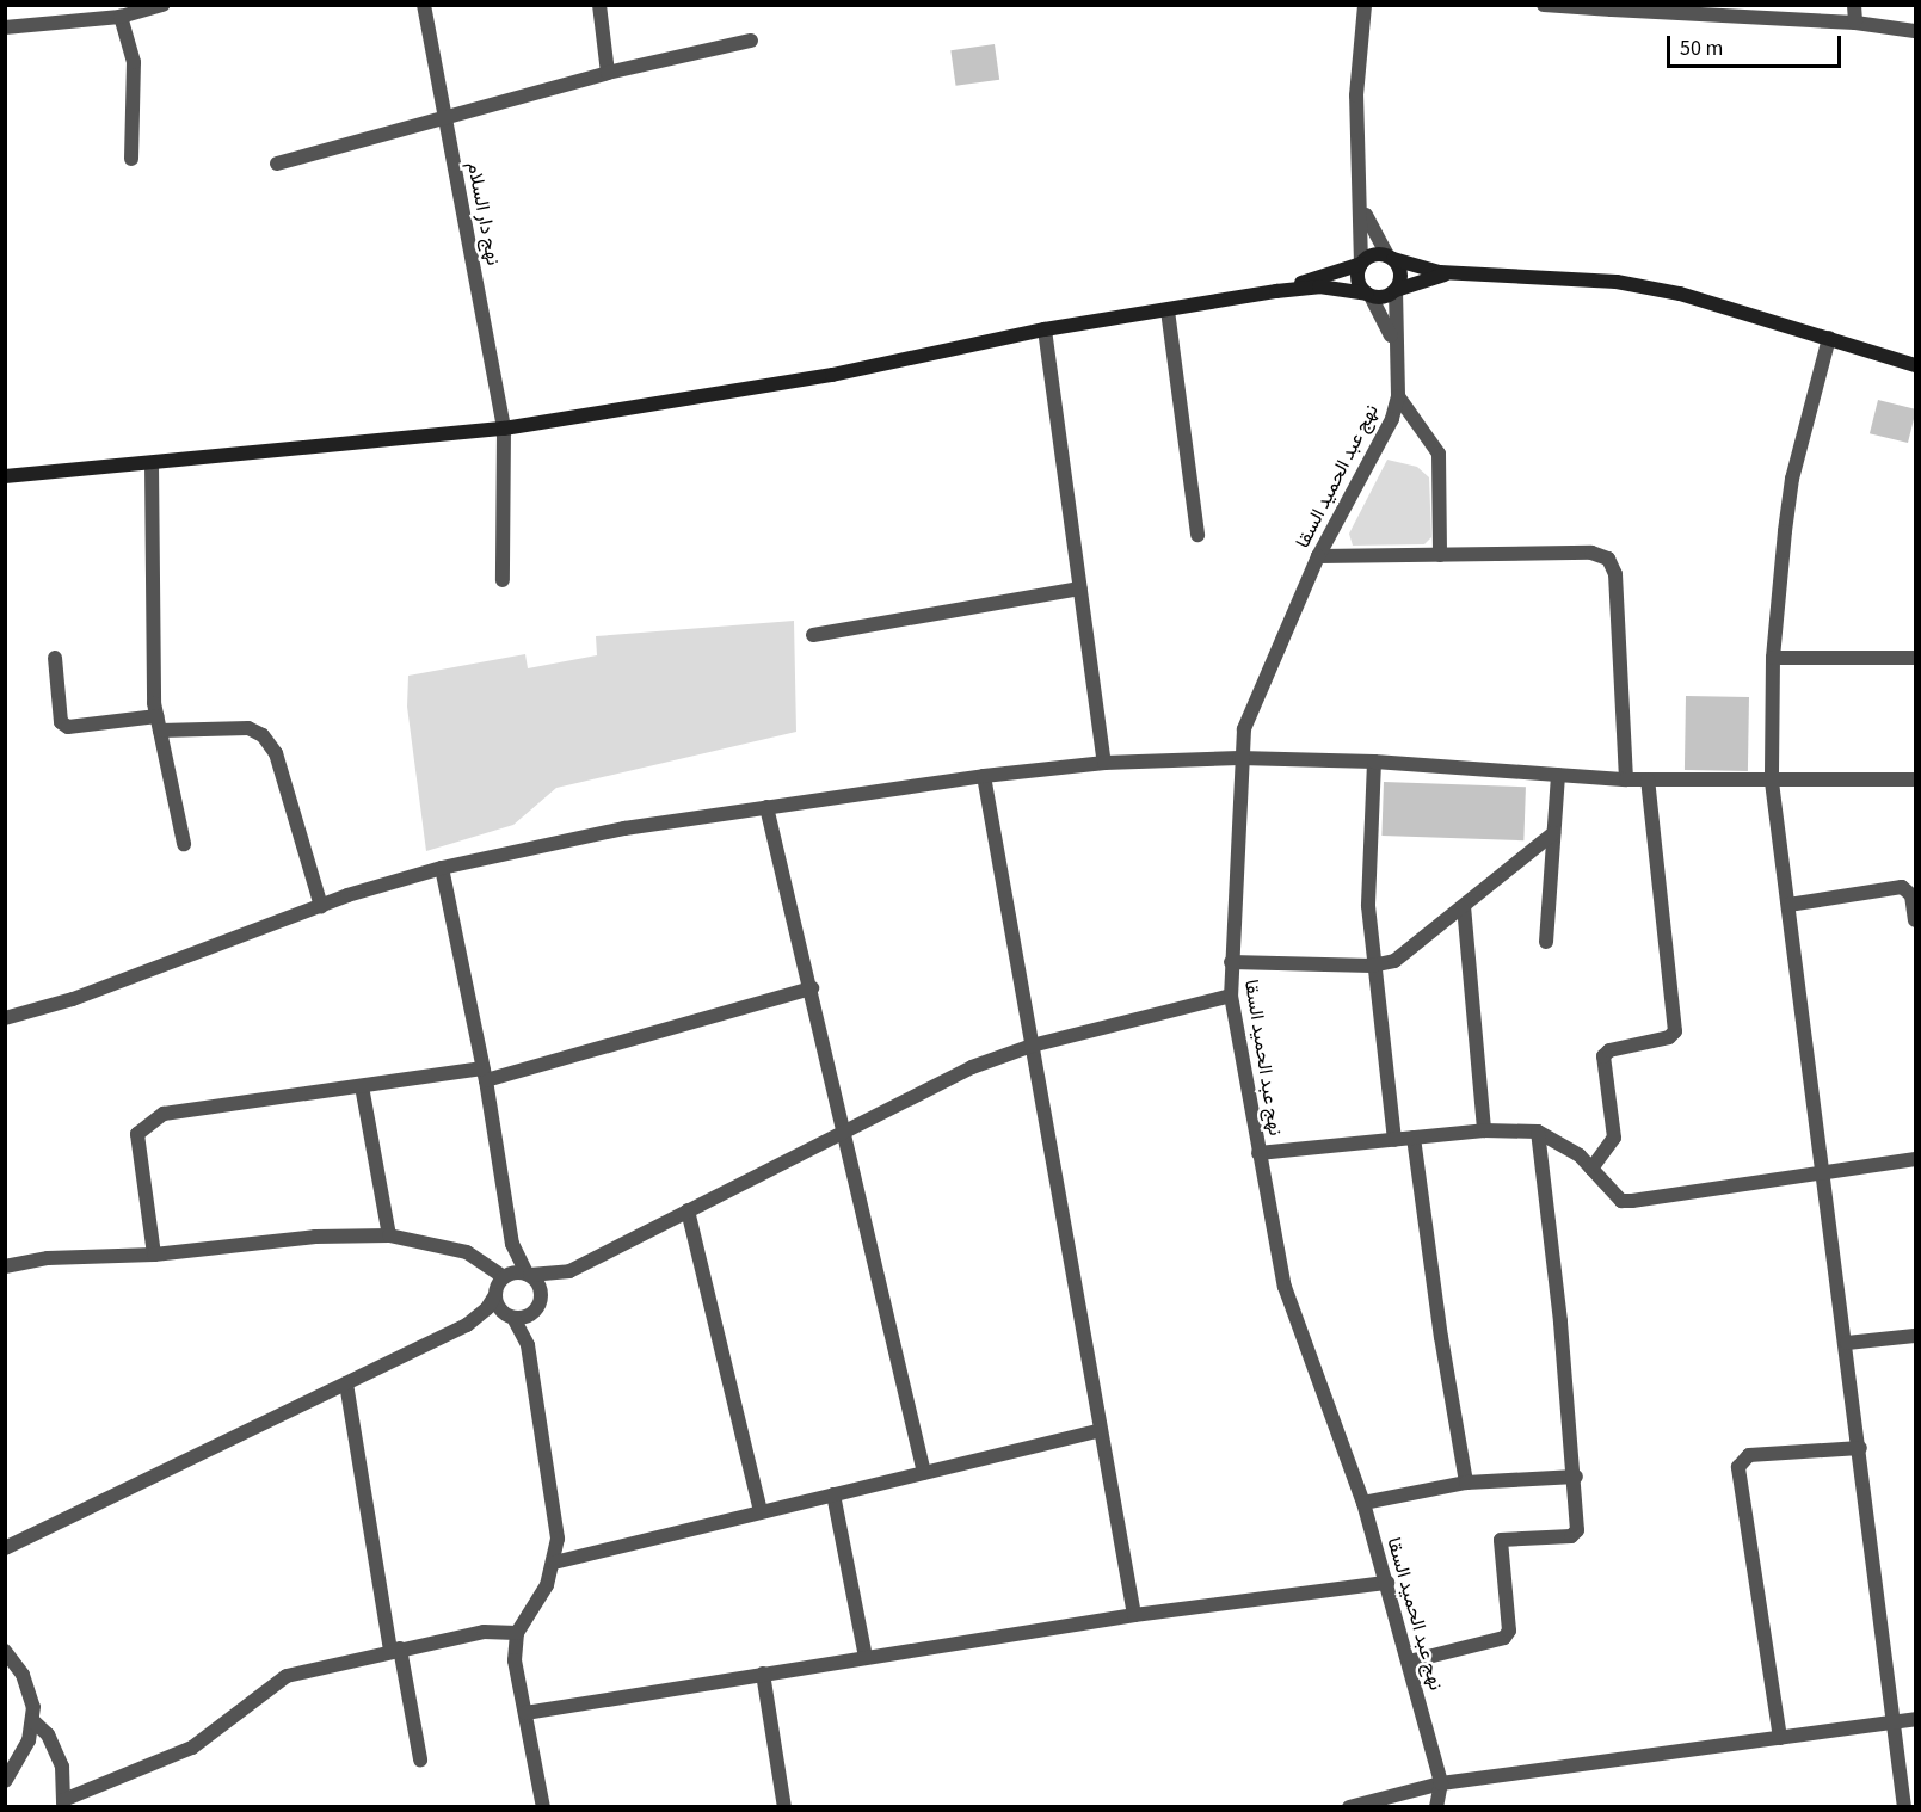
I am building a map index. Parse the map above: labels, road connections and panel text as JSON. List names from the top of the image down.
{
  "streets": {
    "street": ["نهج دار السلام", "نهج عبد الحميد السقا"]
  },
  "scale_bar": "50 m"
}
